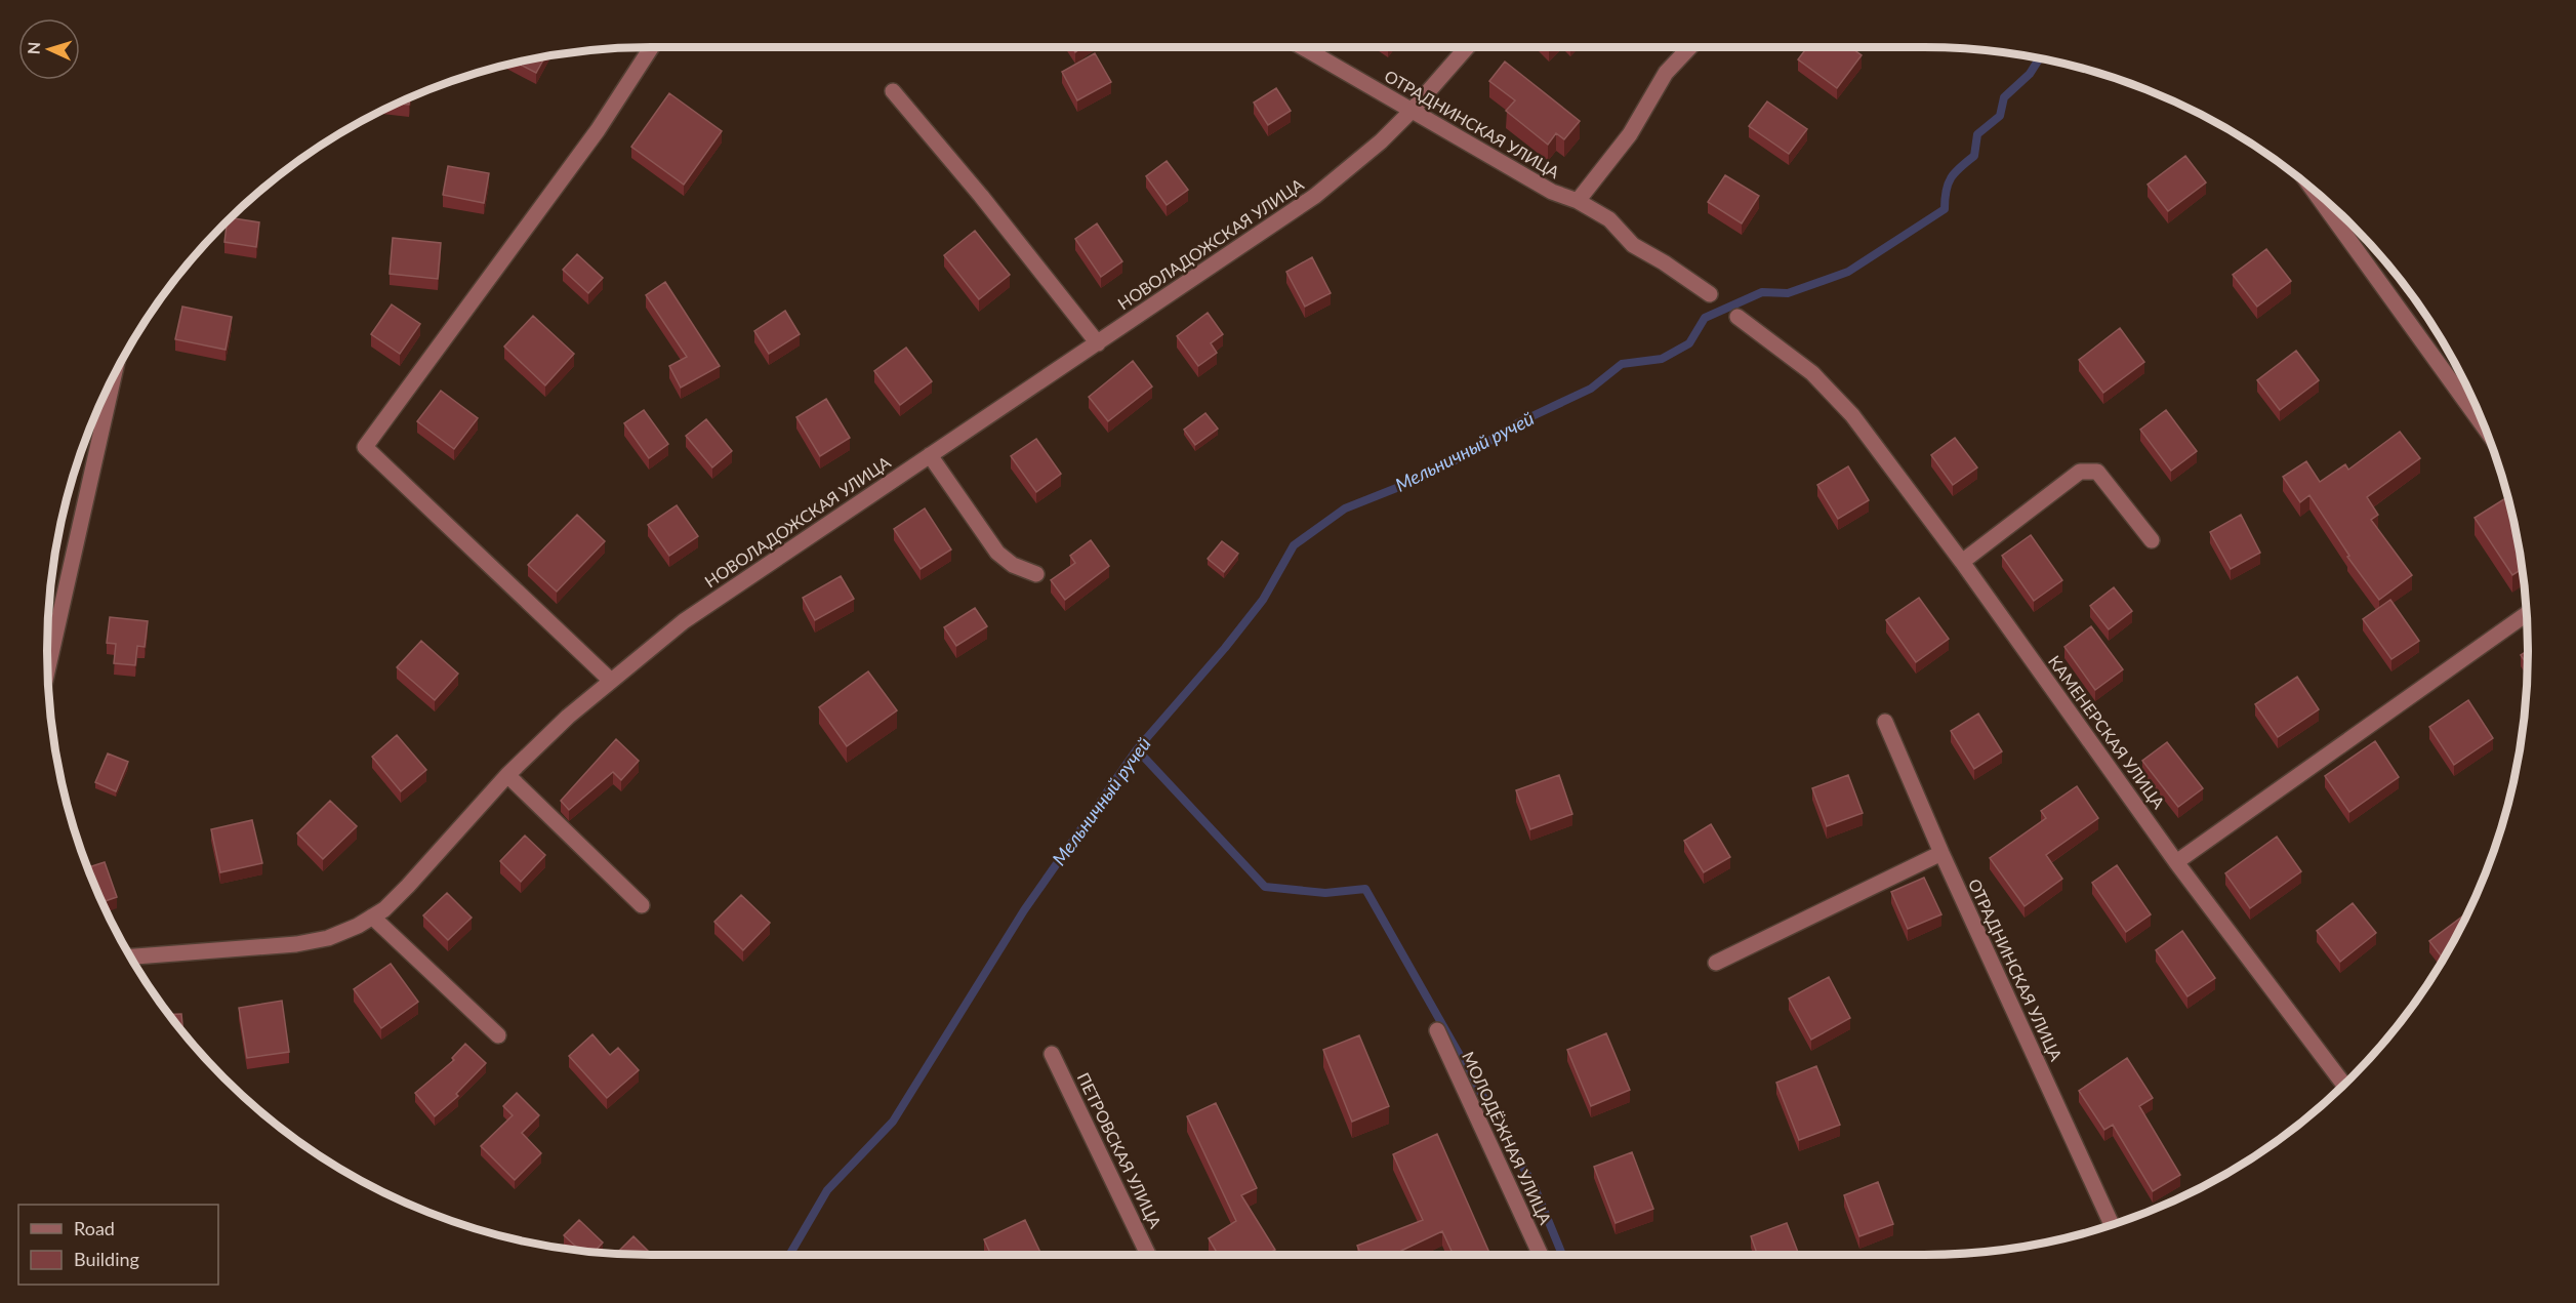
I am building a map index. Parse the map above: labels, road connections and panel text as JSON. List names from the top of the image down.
{
  "streets": {
    "street": [
      "ОТРАДНИНСКАЯ УЛИЦА",
      "НОВОЛАДОЖСКАЯ УЛИЦА",
      "КАМЕНЕРСКАЯ УЛИЦА",
      "МОЛОДЁЖНАЯ УЛИЦА",
      "ПЕТРОВСКАЯ УЛИЦА"
    ]
  },
  "crossings": [
    ["ОТРАДНИНСКАЯ УЛИЦА", "НОВОЛАДОЖСКАЯ УЛИЦА"]
  ],
  "water": ["Мельничный ручей"],
  "legend": ["Road", "Building"],
  "north": "left"
}
